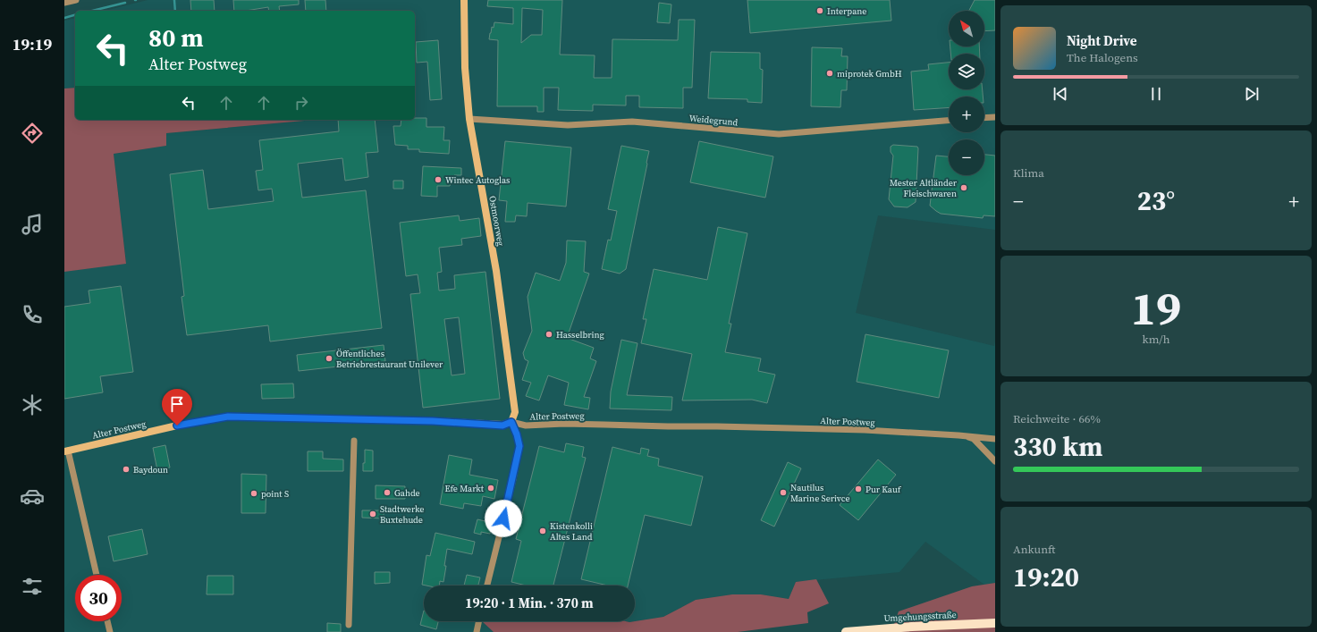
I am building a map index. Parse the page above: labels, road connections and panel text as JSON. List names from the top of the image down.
{
  "streets": {
    "main road": ["Umgehungsstraße"],
    "street": ["Weidegrund", "Ostmoorweg", "Alter Postweg"]
  },
  "crossings": [
    ["Weidegrund", "Ostmoorweg"],
    ["Ostmoorweg", "Alter Postweg"]
  ],
  "places": [
    "Interpane",
    "miprotek GmbH",
    "Wintec Autoglas",
    "Mester Altländer Fleischwaren",
    "Hasselbring",
    "Öffentliches Betriebrestaurant Unilever",
    "Baydoun",
    "Efe Markt",
    "Pur Kauf",
    "Gahde",
    "Nautilus Marine Serivce",
    "point S",
    "Stadtwerke Buxtehude",
    "Kistenkolli Altes Land"
  ],
  "north": "top left",
  "page": {
    "tabs": "19:19",
    "map_buttons": ["+", "−"],
    "turn": ["80 m", "Alter Postweg"],
    "song": ["Night Drive", "The Halogens"],
    "tile": [
      "Klima",
      ["19", "km/h"],
      ["Reichweite · 66%", "330 km"],
      ["Ankunft", "19:20"]
    ],
    "heat": ["−", "23°", "+"],
    "limit": "30",
    "trip": "19:20 · 1 Min. · 370 m"
  }
}
